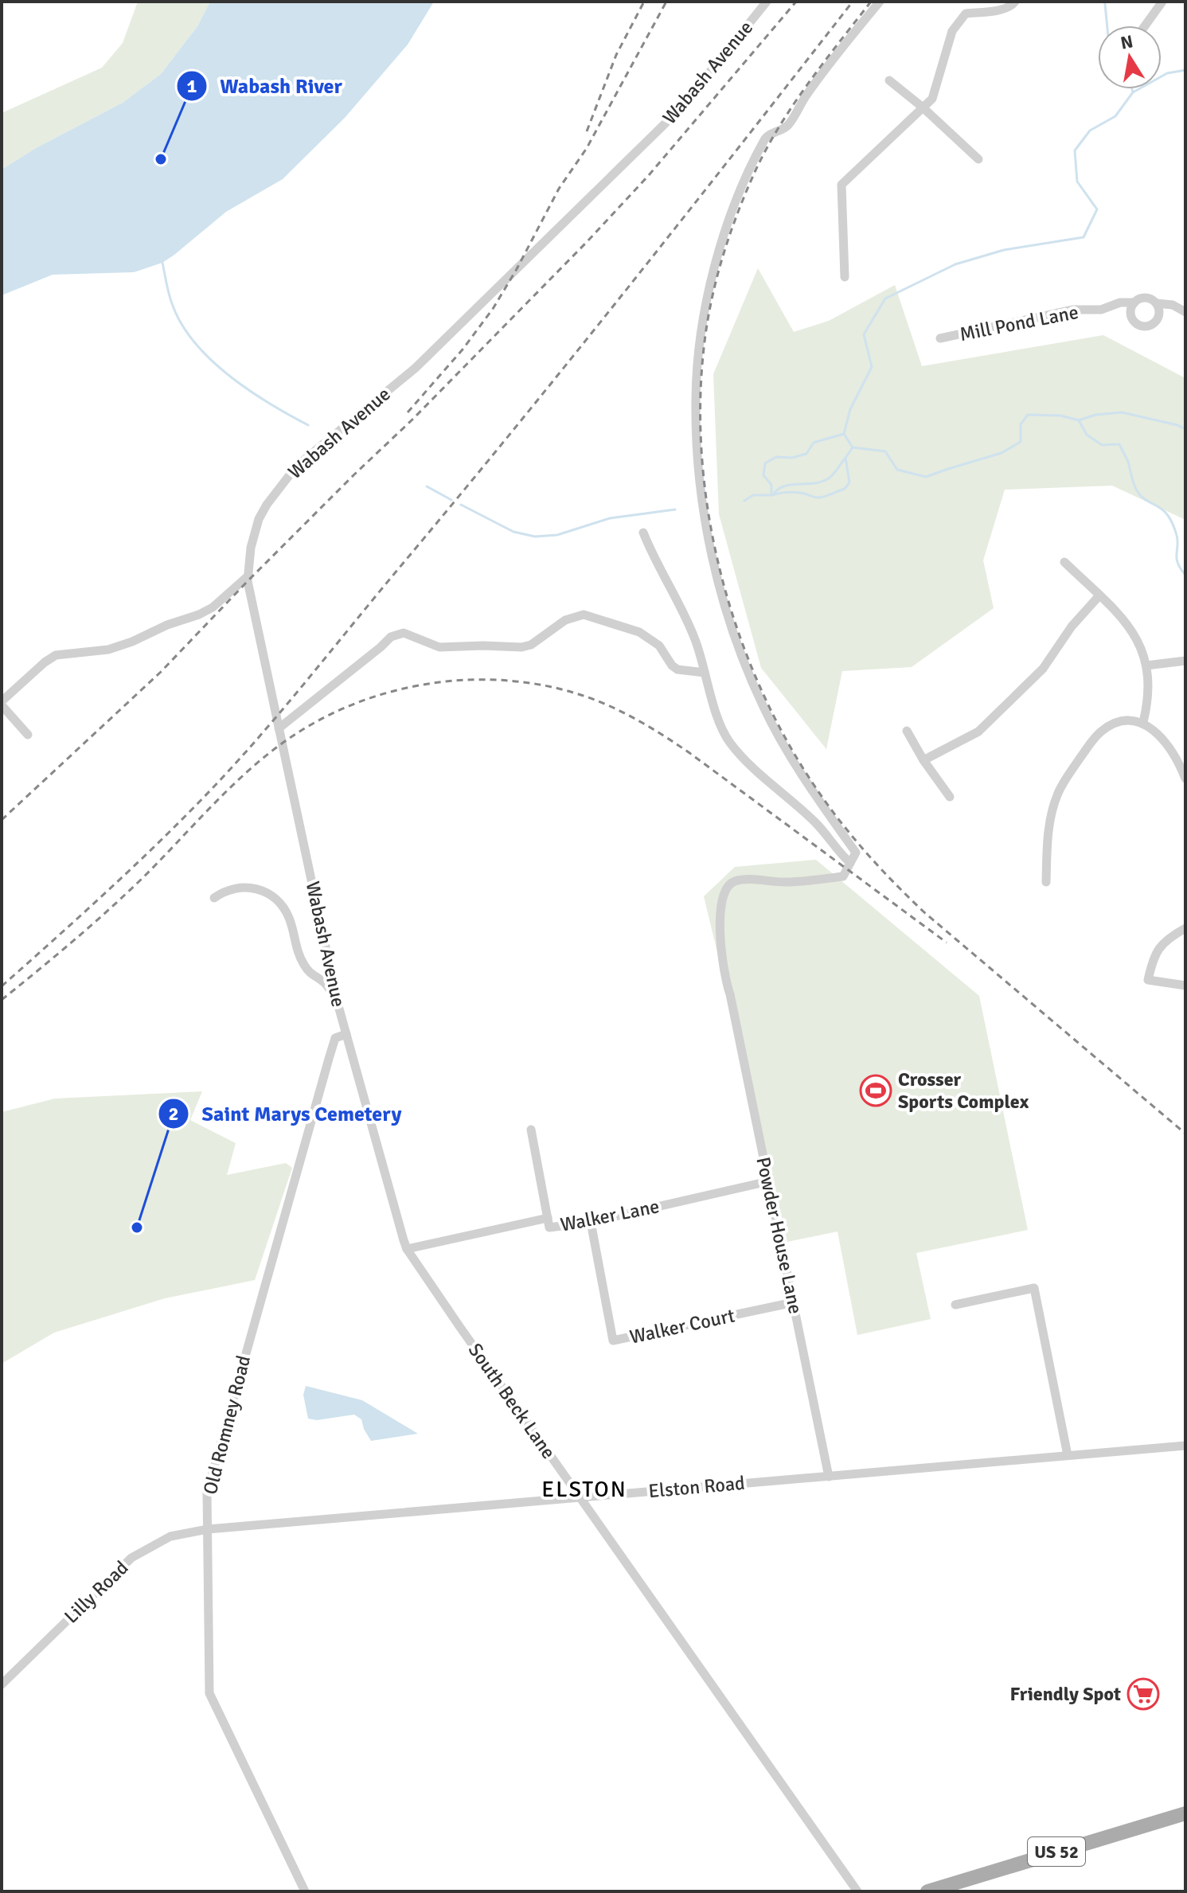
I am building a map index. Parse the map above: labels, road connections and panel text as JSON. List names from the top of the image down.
{
  "streets": {
    "main road": ["US 52"],
    "street": [
      "Wabash Avenue",
      "Mill Pond Lane",
      "Walker Lane",
      "Powder House Lane",
      "Walker Court",
      "South Beck Lane",
      "Old Romney Road",
      "Elston Road",
      "Lilly Road"
    ]
  },
  "crossings": [
    ["Wabash Avenue", "South Beck Lane"],
    ["Wabash Avenue", "Old Romney Road"],
    ["Walker Lane", "Powder House Lane"],
    ["Walker Lane", "Walker Court"],
    ["Powder House Lane", "Walker Court"],
    ["Powder House Lane", "Elston Road"],
    ["South Beck Lane", "Old Romney Road"],
    ["South Beck Lane", "Elston Road"],
    ["Old Romney Road", "Elston Road"],
    ["Old Romney Road", "Lilly Road"],
    ["Elston Road", "Lilly Road"]
  ],
  "districts": ["ELSTON"],
  "places": {
    "other": ["Wabash River", "Saint Marys Cemetery"],
    "sports": ["Crosser Sports Complex"],
    "supermarket": ["Friendly Spot"]
  },
  "north": "top"
}
